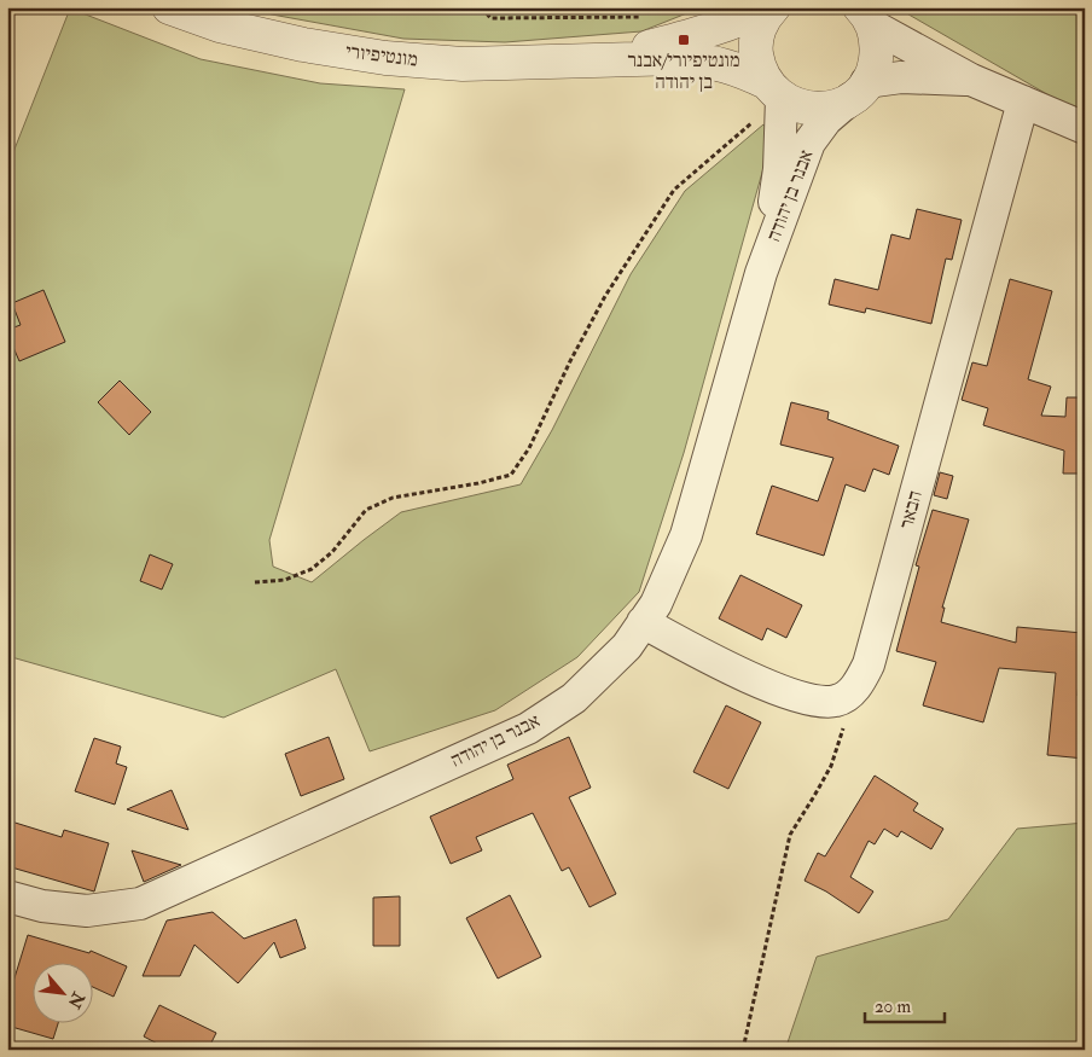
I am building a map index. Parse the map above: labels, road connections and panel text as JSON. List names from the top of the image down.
{
  "streets": {
    "street": ["מונטיפיורי", "אבנר בן יהודה", "הבאר"]
  },
  "crossings": [
    ["מונטיפיורי", "אבנר בן יהודה"]
  ],
  "places": {
    "transit": ["מונטיפיורי/אבנר בן יהודה"]
  },
  "scale_bar": "20 m",
  "north": "bottom right"
}
